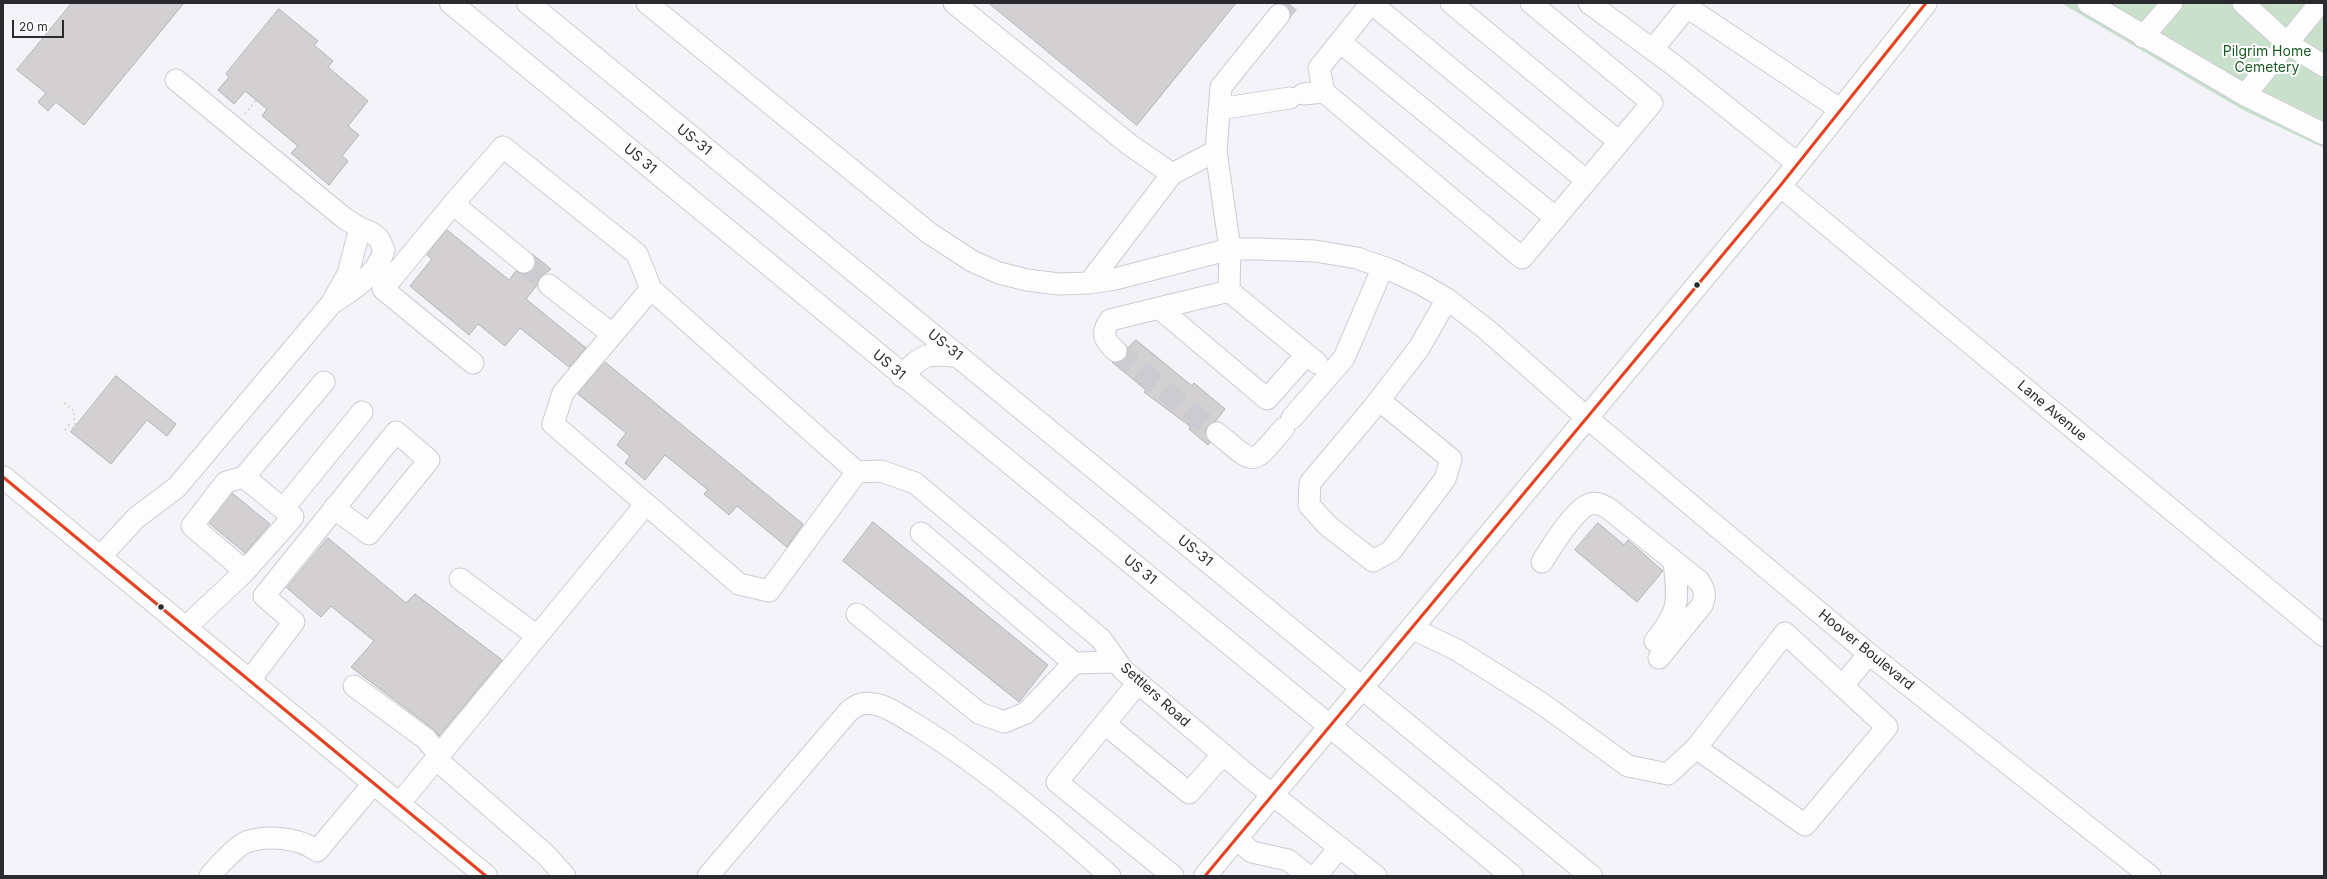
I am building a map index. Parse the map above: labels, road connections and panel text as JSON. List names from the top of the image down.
{
  "streets": {
    "main road": ["US-31", "US 31"],
    "street": ["Lane Avenue", "Hoover Boulevard", "Settlers Road"]
  },
  "parks": ["Pilgrim Home Cemetery"],
  "scale_bar": "20 m"
}
